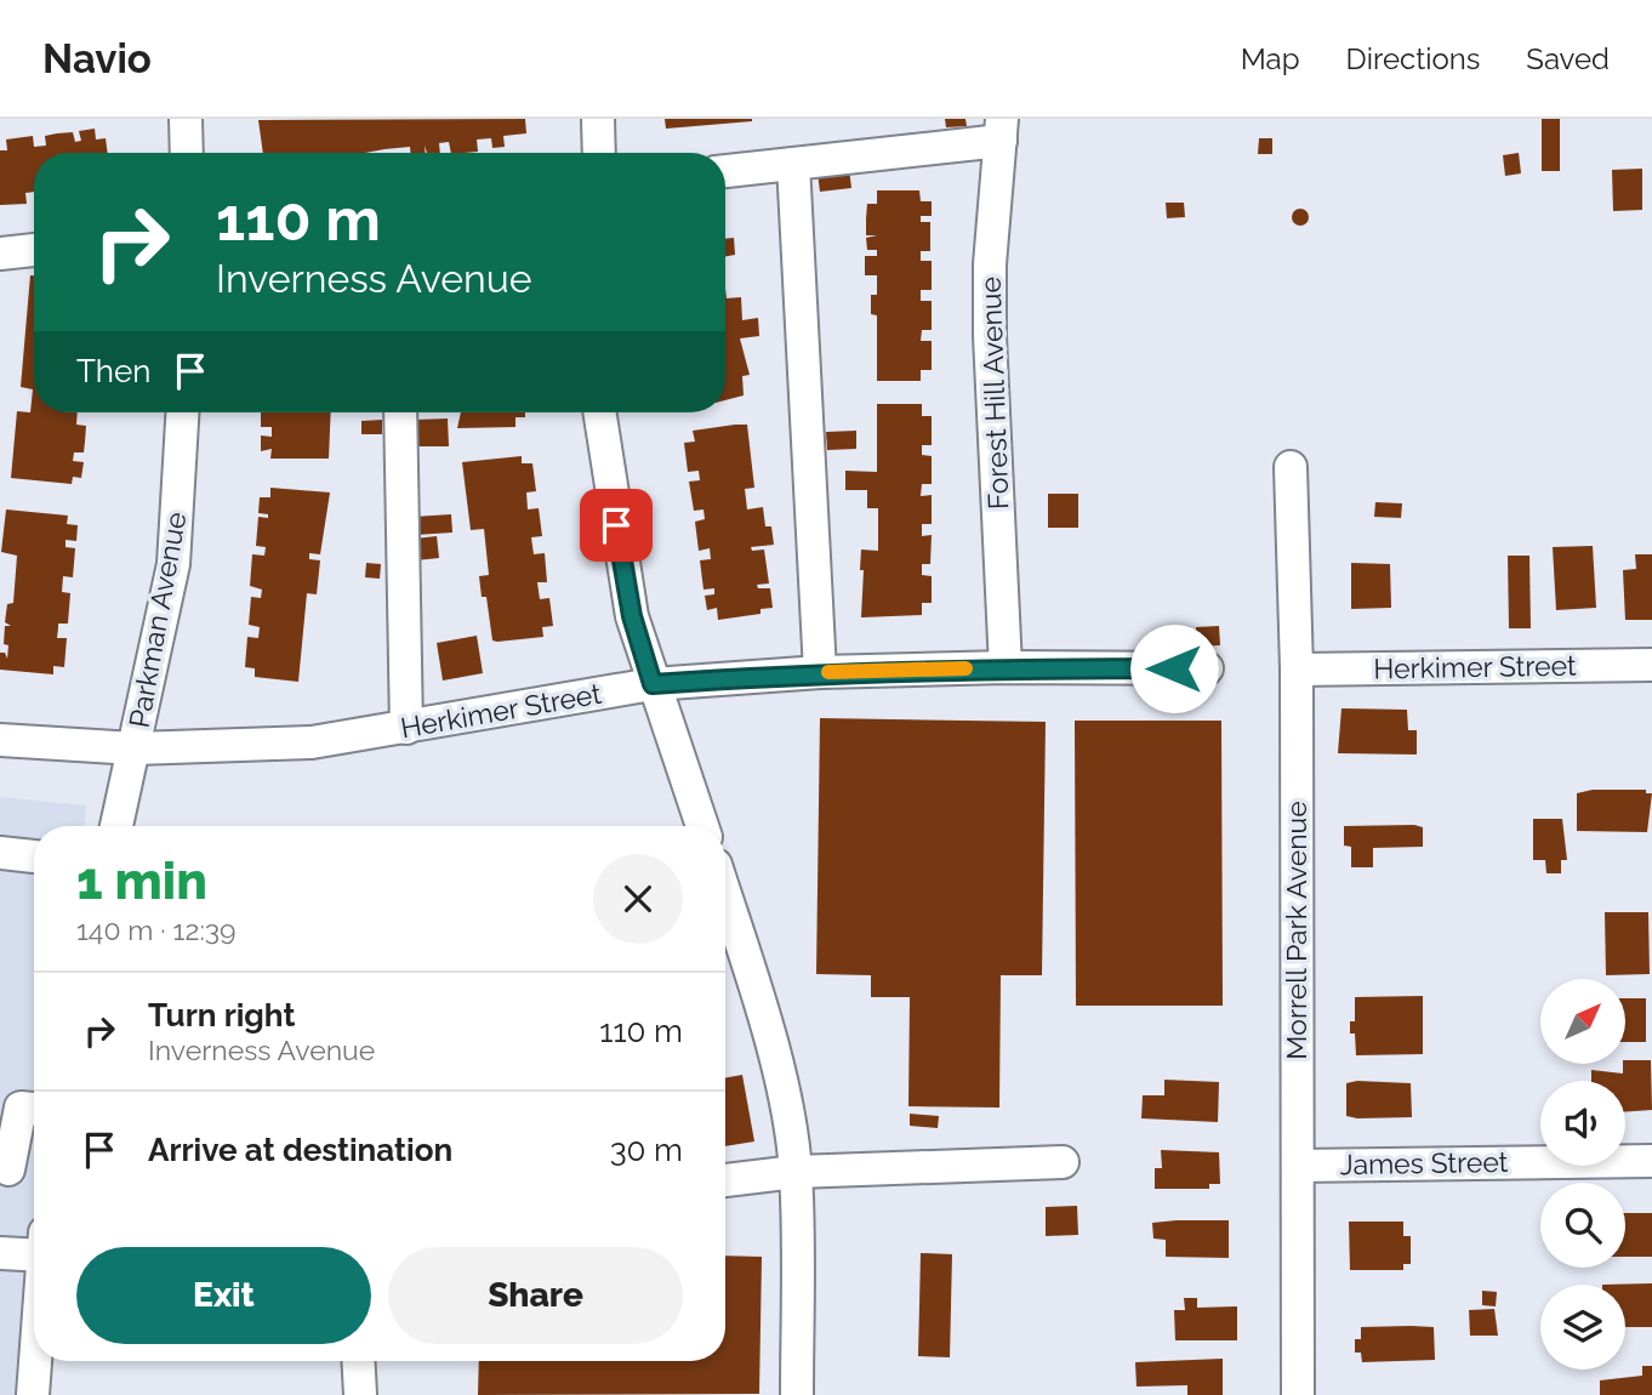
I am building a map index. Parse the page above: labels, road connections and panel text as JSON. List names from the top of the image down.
{
  "streets": {
    "street": [
      "Forest Hill Avenue",
      "Parkman Avenue",
      "Herkimer Street",
      "Morrell Park Avenue",
      "James Street"
    ]
  },
  "crossings": [
    ["Forest Hill Avenue", "Herkimer Street"],
    ["Parkman Avenue", "Herkimer Street"],
    ["Herkimer Street", "Morrell Park Avenue"],
    ["Morrell Park Avenue", "James Street"]
  ],
  "north": "top right",
  "page": {
    "header": "Navio",
    "nav": ["Map", "Directions", "Saved"],
    "turn": ["110 m", "Inverness Avenue"],
    "then": "Then",
    "heading": ["1 min", "140 m · 12:39"],
    "list": [
      {
        "name": "Turn right",
        "note": "Inverness Avenue",
        "value": "110 m"
      },
      {
        "name": "Arrive at destination",
        "value": "30 m"
      }
    ],
    "buttons": ["Exit", "Share"]
  }
}
